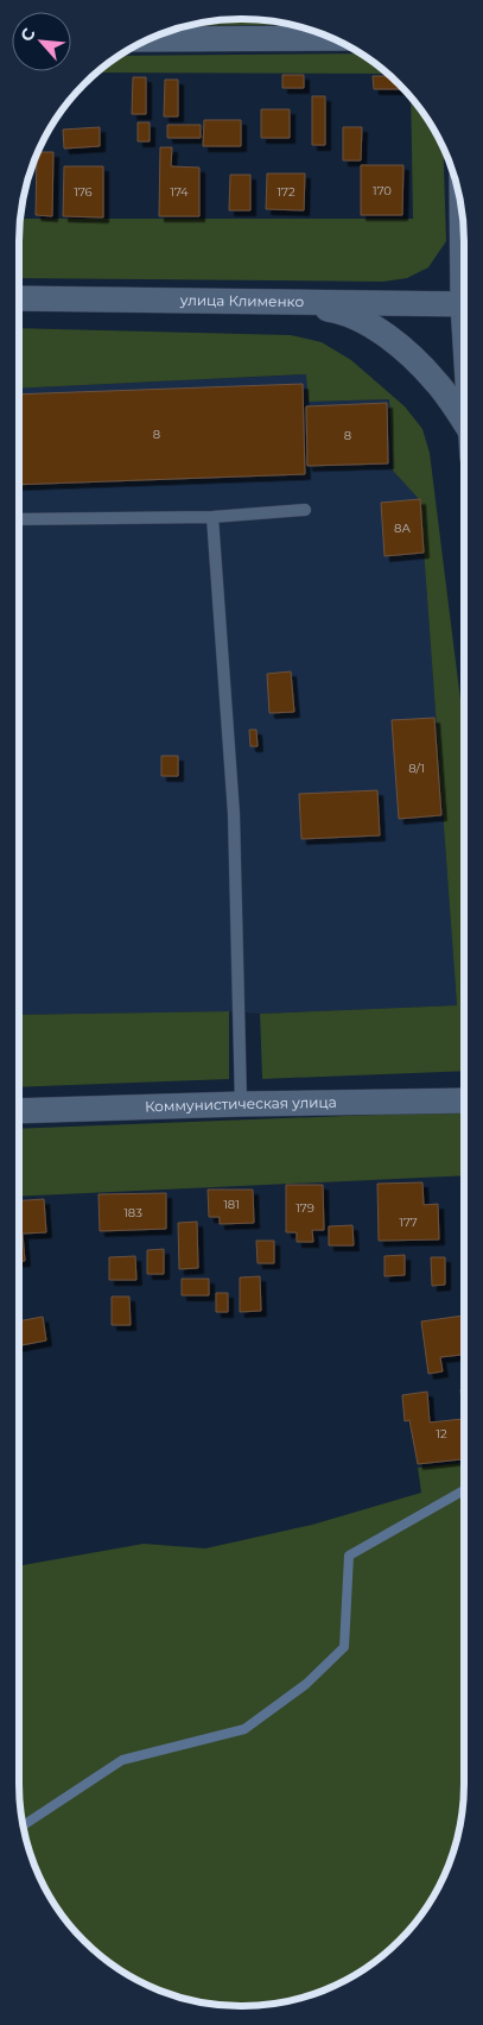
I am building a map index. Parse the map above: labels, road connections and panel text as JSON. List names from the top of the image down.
{
  "streets": {
    "street": ["улица Клименко", "Коммунистическая улица"]
  },
  "house_numbers": [
    "170",
    "176",
    "174",
    "172",
    "8",
    "8",
    "8А",
    "8/1",
    "181",
    "179",
    "183",
    "177",
    "12"
  ],
  "north": "top left"
}
